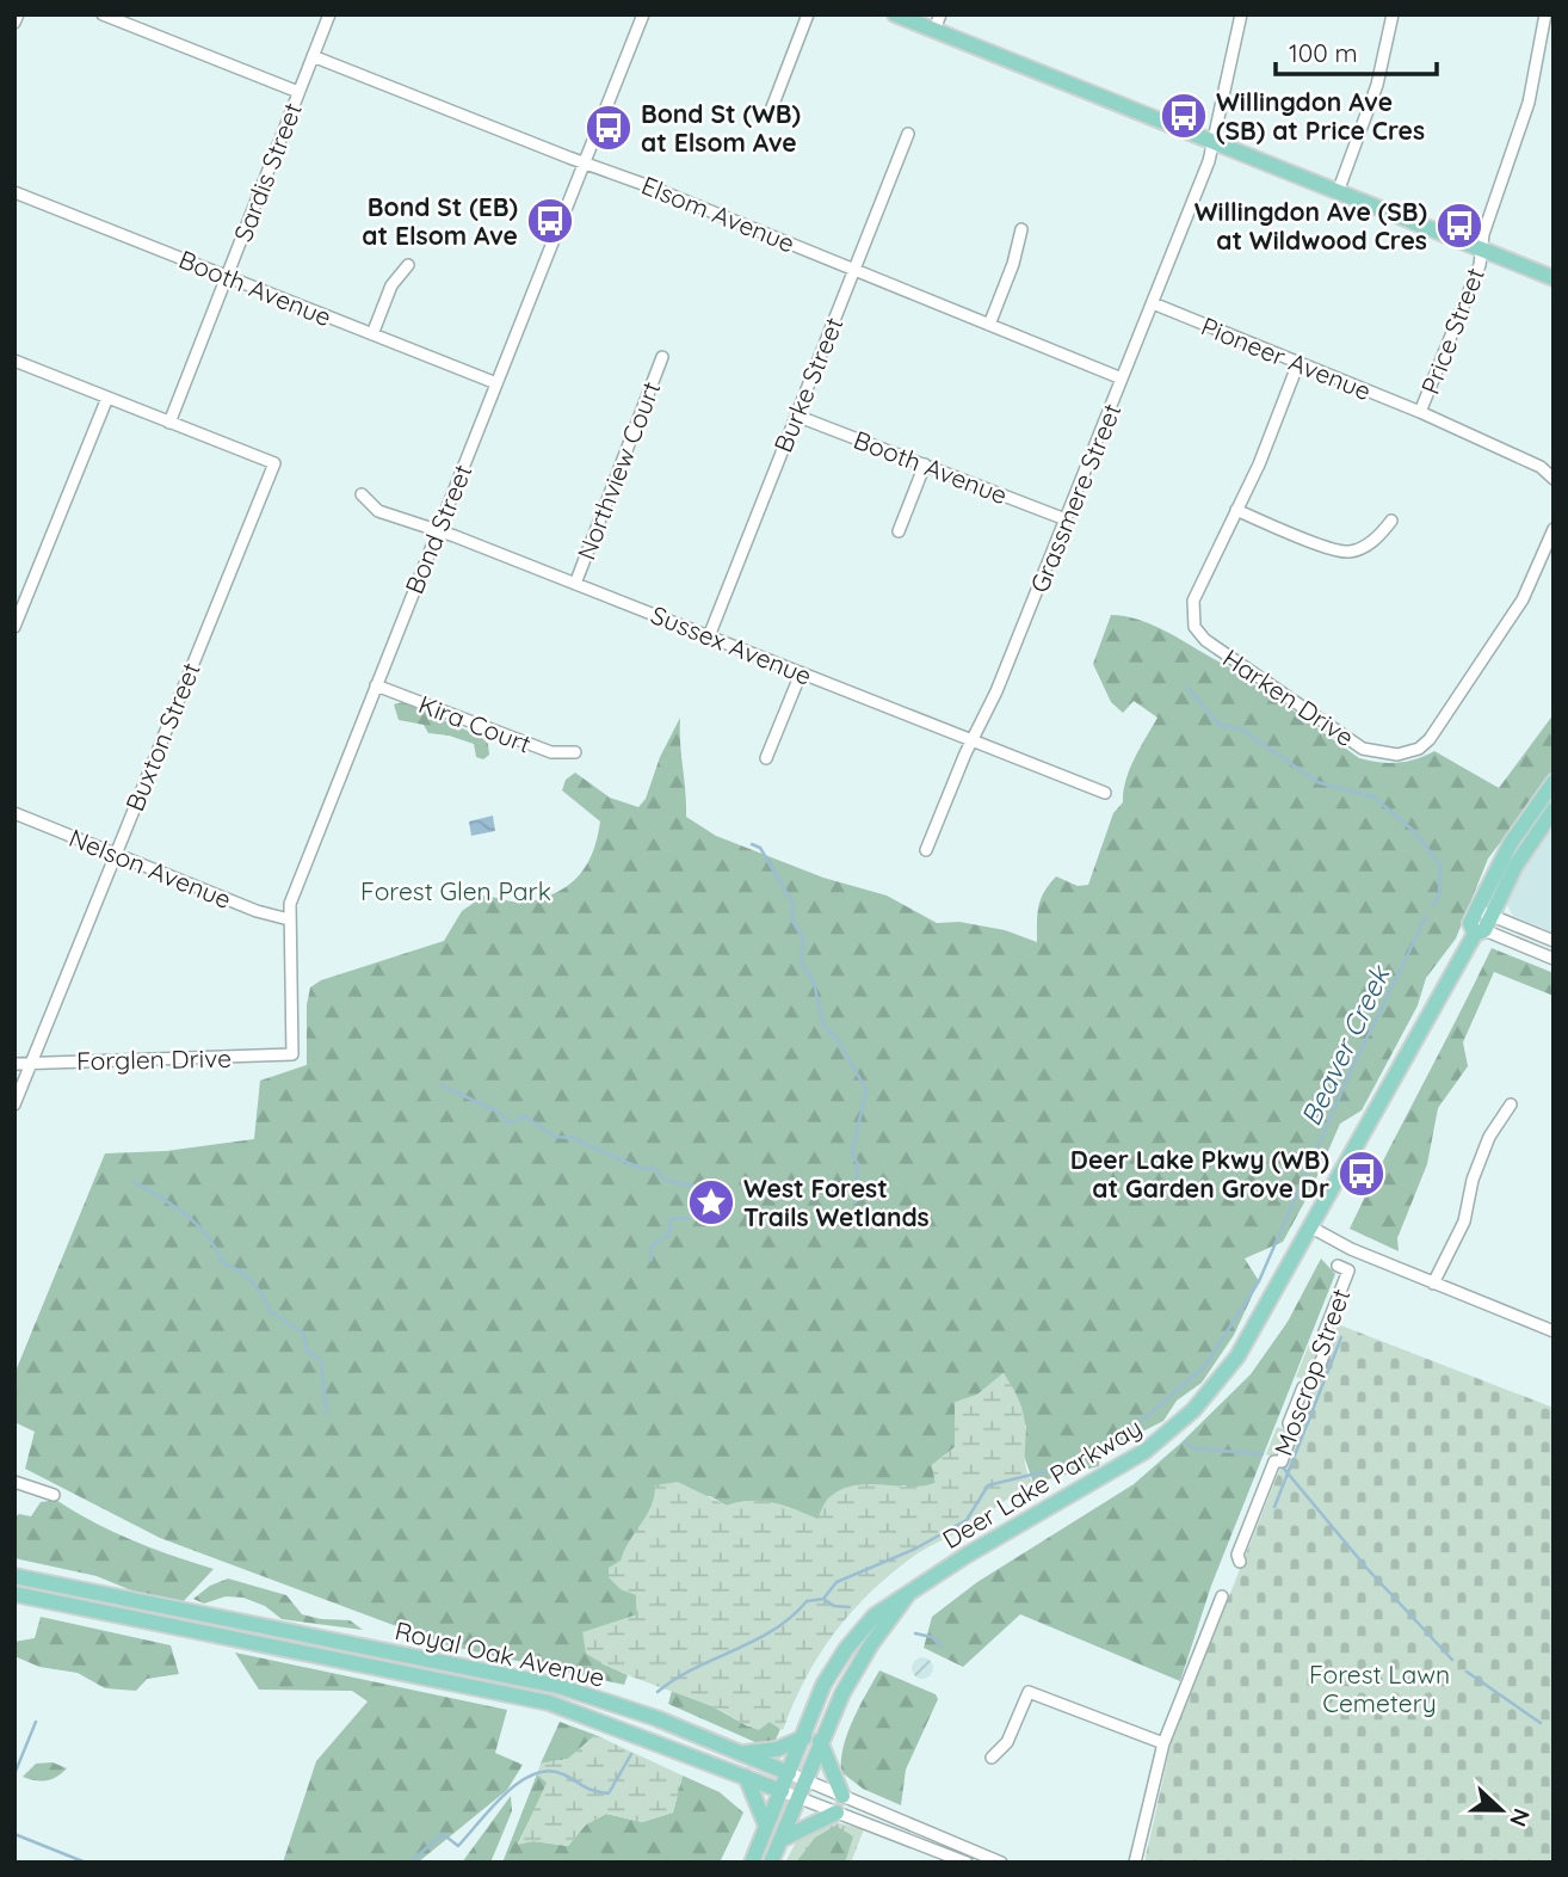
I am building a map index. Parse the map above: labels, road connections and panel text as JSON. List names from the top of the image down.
{
  "streets": {
    "main road": ["Deer Lake Parkway", "Royal Oak Avenue"],
    "street": [
      "Sardis Street",
      "Elsom Avenue",
      "Booth Avenue",
      "Price Street",
      "Pioneer Avenue",
      "Burke Street",
      "Northview Court",
      "Grassmere Street",
      "Bond Street",
      "Sussex Avenue",
      "Harken Drive",
      "Kira Court",
      "Buxton Street",
      "Nelson Avenue",
      "Forglen Drive",
      "Moscrop Street"
    ]
  },
  "crossings": [
    ["Sardis Street", "Elsom Avenue"],
    ["Sardis Street", "Booth Avenue"],
    ["Sardis Street", "Buxton Street"],
    ["Elsom Avenue", "Burke Street"],
    ["Elsom Avenue", "Grassmere Street"],
    ["Elsom Avenue", "Bond Street"],
    ["Booth Avenue", "Burke Street"],
    ["Booth Avenue", "Grassmere Street"],
    ["Booth Avenue", "Bond Street"],
    ["Price Street", "Pioneer Avenue"],
    ["Pioneer Avenue", "Grassmere Street"],
    ["Pioneer Avenue", "Harken Drive"],
    ["Burke Street", "Sussex Avenue"],
    ["Northview Court", "Sussex Avenue"],
    ["Grassmere Street", "Sussex Avenue"],
    ["Bond Street", "Sussex Avenue"],
    ["Bond Street", "Kira Court"],
    ["Bond Street", "Nelson Avenue"],
    ["Bond Street", "Forglen Drive"],
    ["Buxton Street", "Nelson Avenue"],
    ["Buxton Street", "Forglen Drive"],
    ["Deer Lake Parkway", "Royal Oak Avenue"]
  ],
  "water": ["Beaver Creek"],
  "parks": ["Forest Glen Park", "Forest Lawn Cemetery"],
  "places": {
    "bus stop": [
      "Willingdon Ave (SB) at Price Cres",
      "Bond St (WB) at Elsom Ave",
      "Bond St (EB) at Elsom Ave",
      "Willingdon Ave (SB) at Wildwood Cres",
      "Deer Lake Pkwy (WB) at Garden Grove Dr"
    ],
    "place": ["West Forest Trails Wetlands"]
  },
  "scale_bar": "100 m",
  "north": "right"
}
